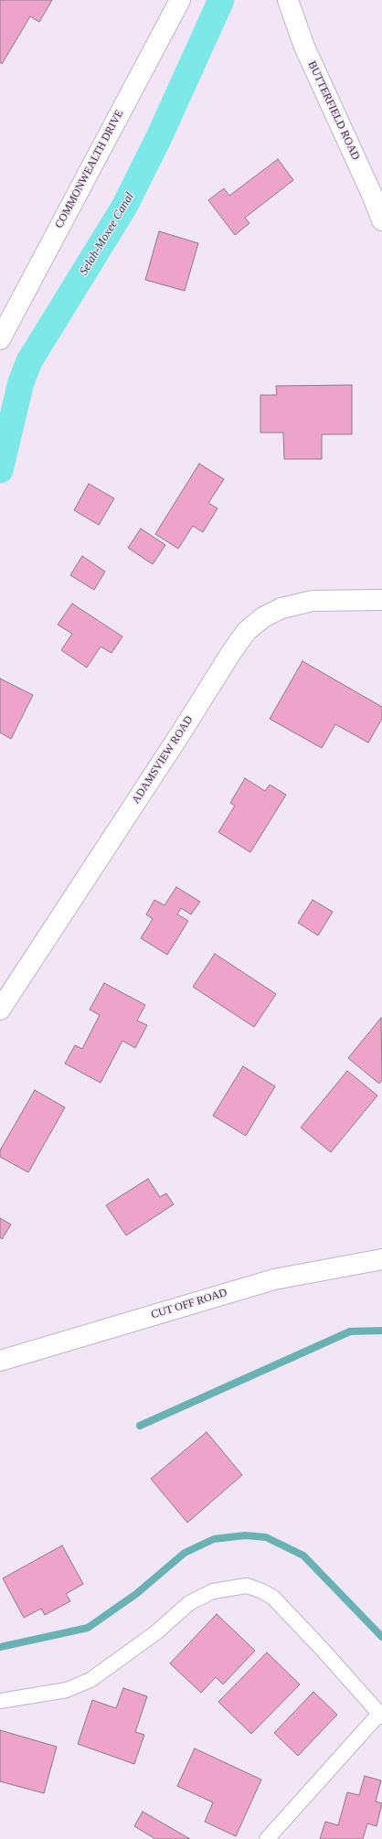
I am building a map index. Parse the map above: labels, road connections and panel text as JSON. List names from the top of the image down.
{
  "streets": {
    "street": [
      "BUTTERFIELD ROAD",
      "COMMONWEALTH DRIVE",
      "ADAMSVIEW ROAD",
      "CUT OFF ROAD"
    ]
  },
  "water": ["Selah-Moxee Canal"]
}
